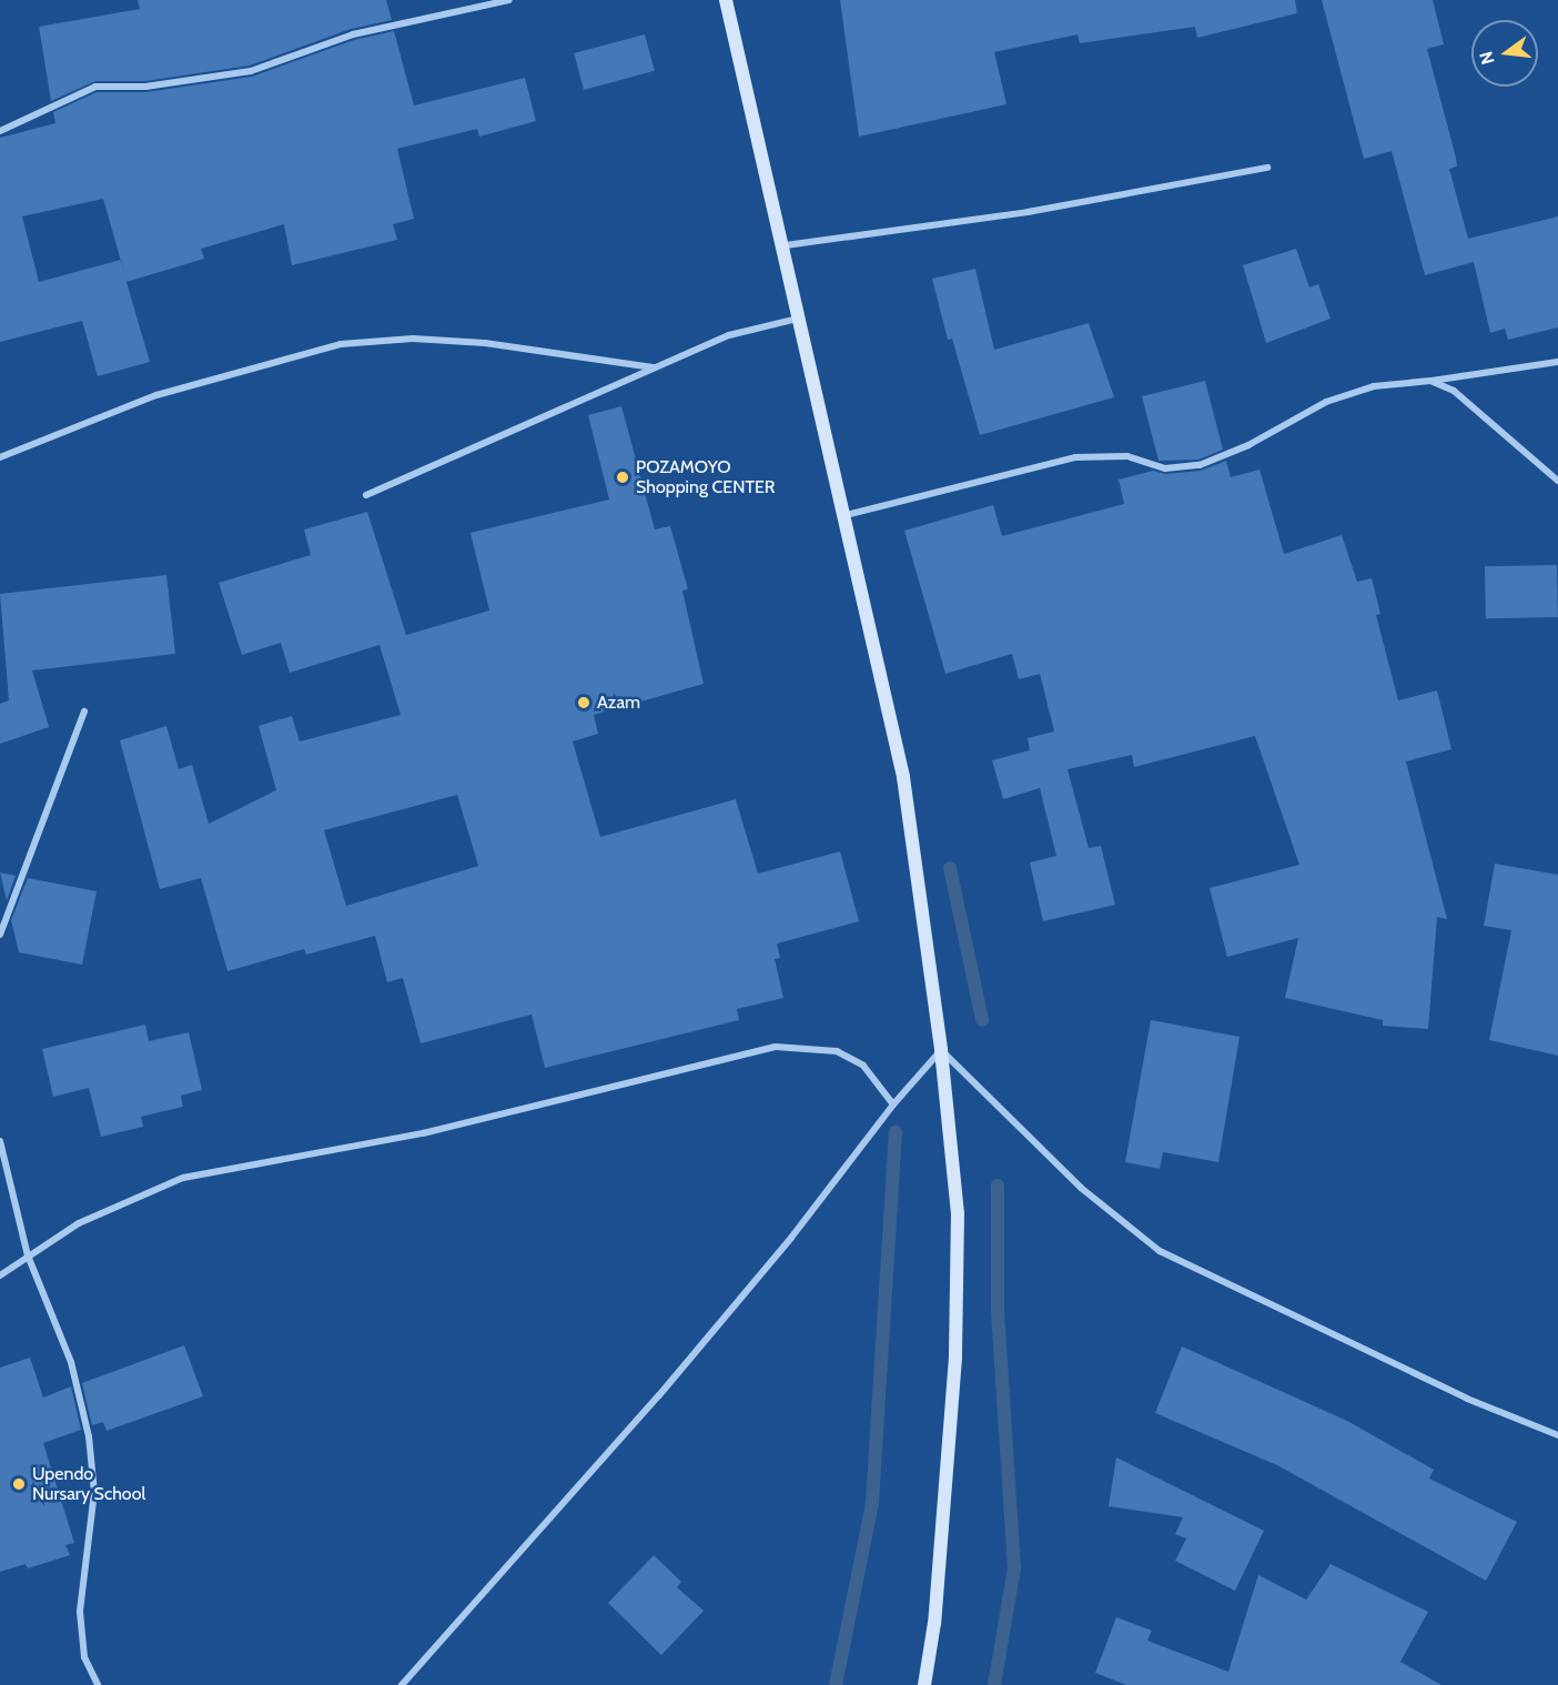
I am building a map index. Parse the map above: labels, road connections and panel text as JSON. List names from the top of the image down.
{
  "places": ["POZAMOYO Shopping CENTER", "Azam", "Upendo Nursary School"],
  "north": "left"
}
